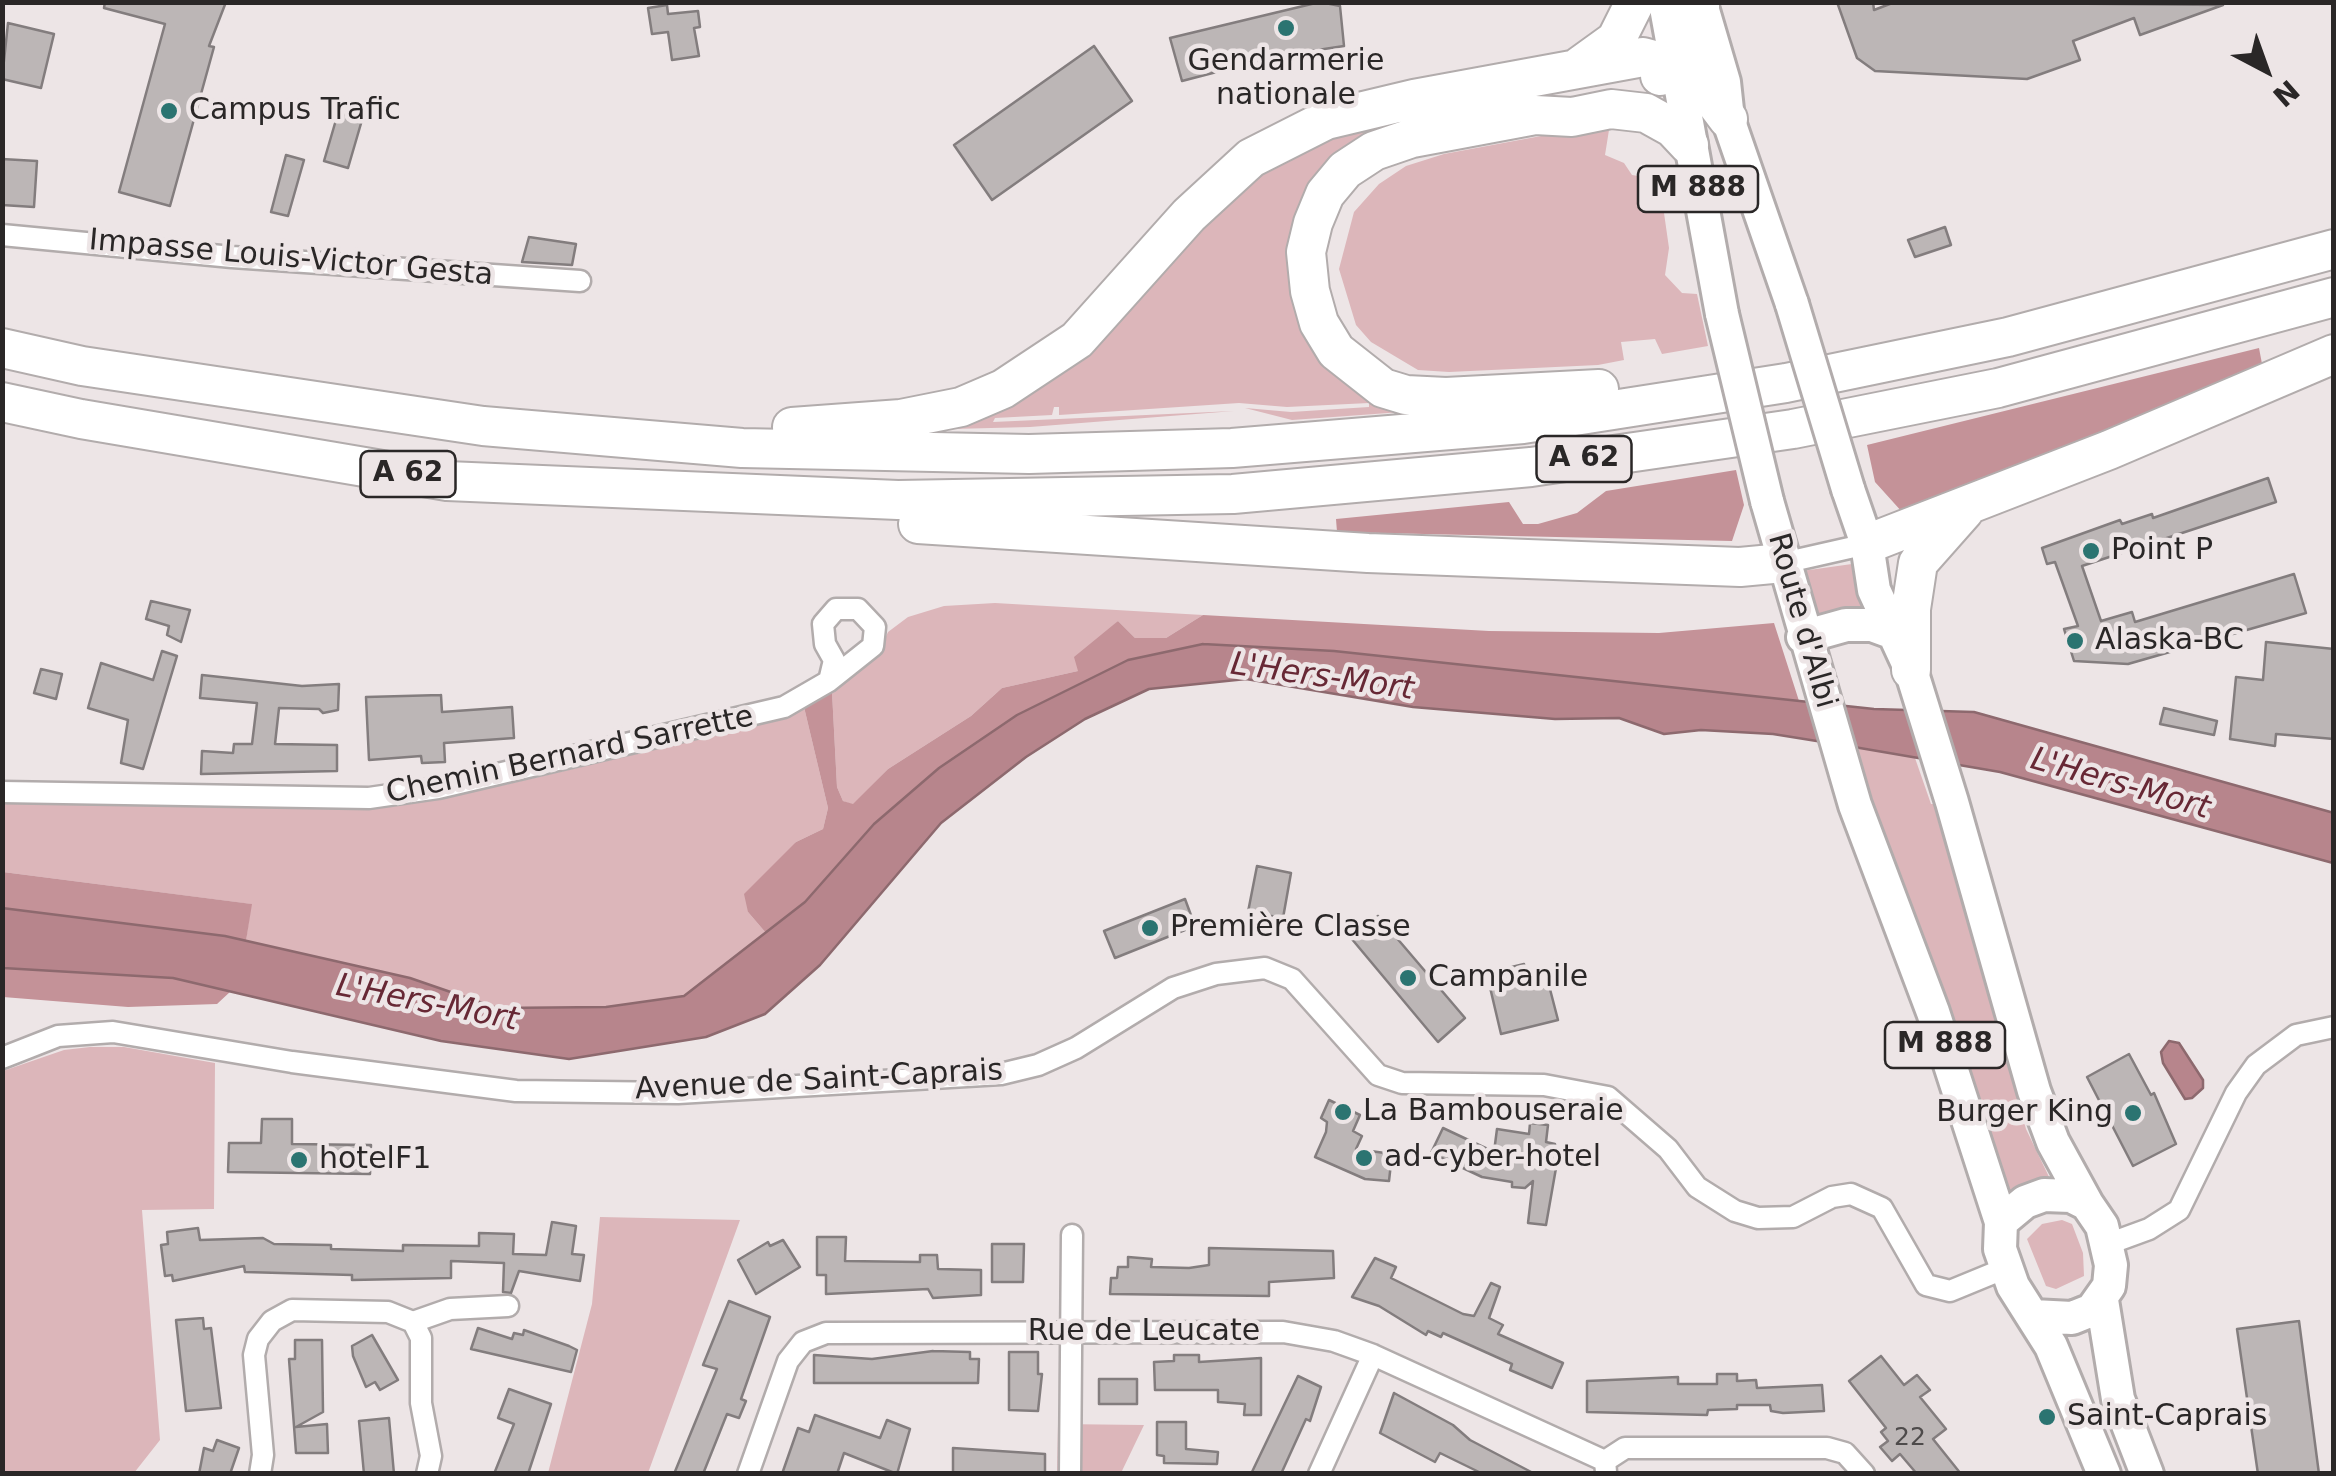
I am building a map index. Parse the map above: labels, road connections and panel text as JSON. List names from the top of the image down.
{
  "streets": {
    "highway": ["A 62"],
    "main road": ["M 888", "Route d'Albi"],
    "street": [
      "Impasse Louis-Victor Gesta",
      "Chemin Bernard Sarrette",
      "Avenue de Saint-Caprais",
      "Rue de Leucate"
    ]
  },
  "crossings": [
    ["M 888", "Route d'Albi"],
    ["M 888", "Avenue de Saint-Caprais"],
    ["Route d'Albi", "Avenue de Saint-Caprais"]
  ],
  "water": ["L'Hers-Mort"],
  "places": [
    "Gendarmerie nationale",
    "Campus Trafic",
    "Point P",
    "Alaska-BC",
    "Première Classe",
    "Campanile",
    "La Bambouseraie",
    "Burger King",
    "ad-cyber-hotel",
    "hotelF1",
    "Saint-Caprais"
  ],
  "house_numbers": ["22"],
  "north": "bottom right"
}
